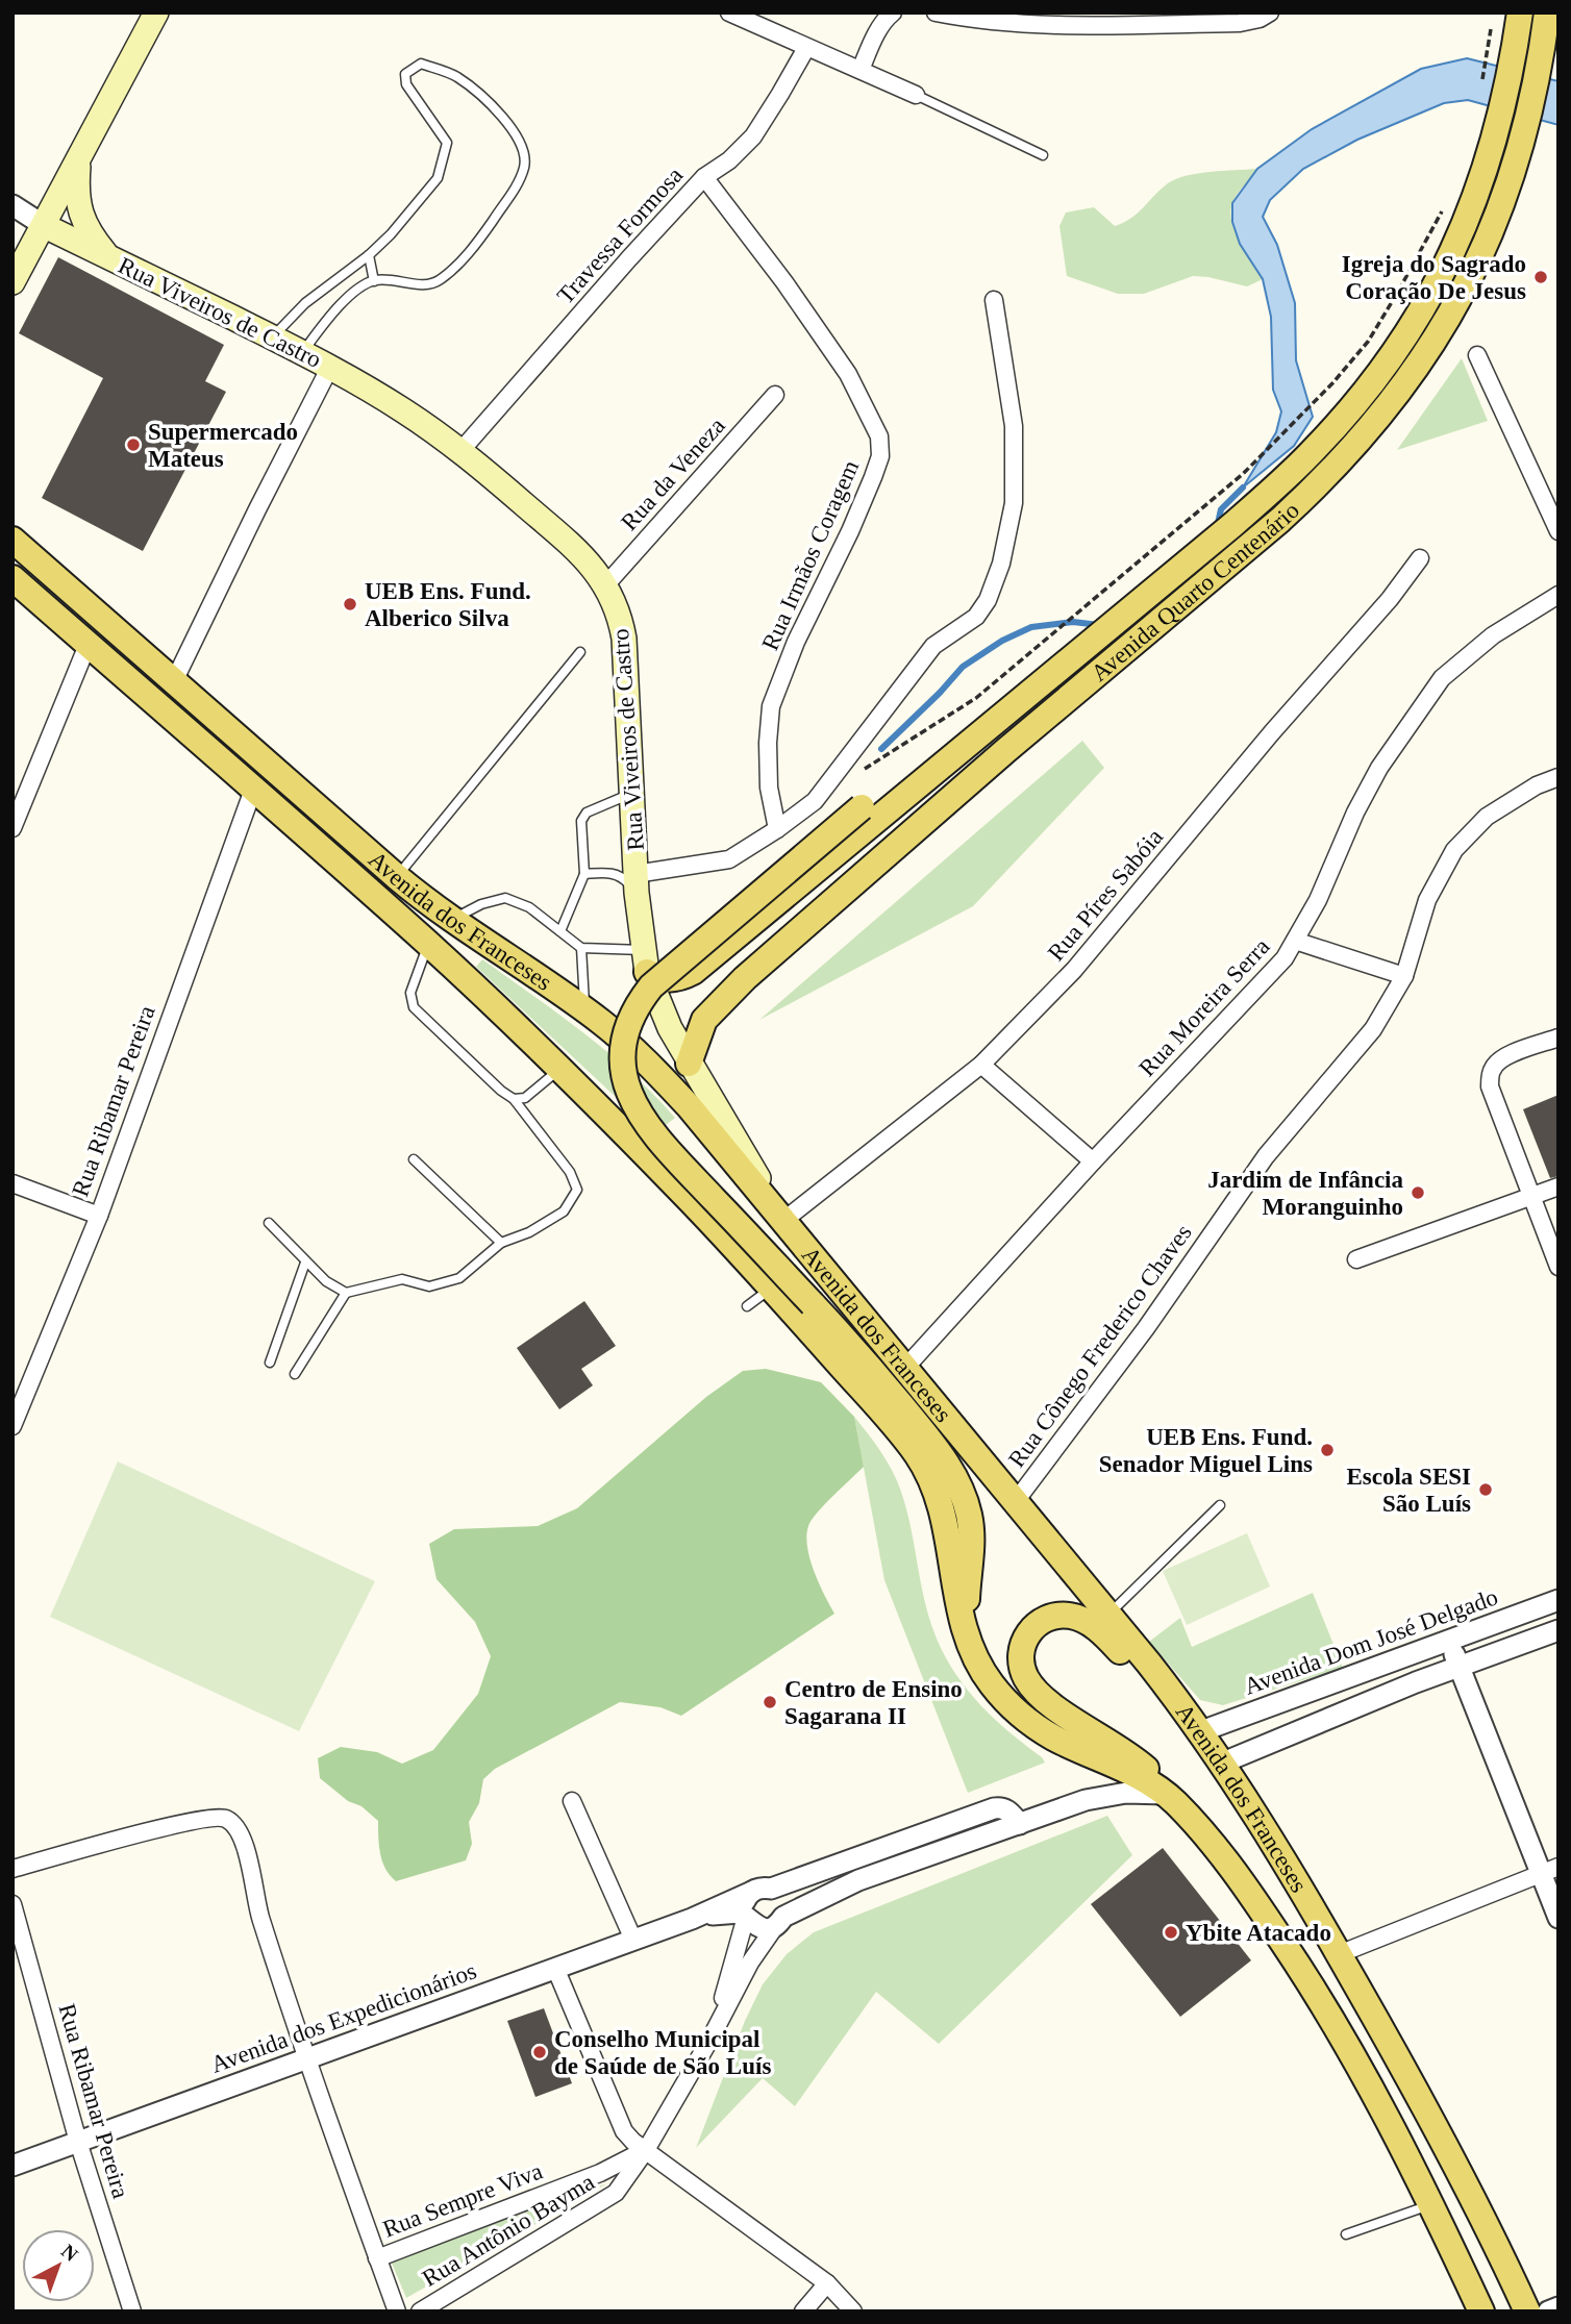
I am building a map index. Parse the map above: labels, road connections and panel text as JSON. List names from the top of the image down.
{
  "streets": {
    "main road": ["Rua Viveiros de Castro", "Avenida Quarto Centenário", "Avenida dos Franceses"],
    "street": [
      "Travessa Formosa",
      "Rua da Veneza",
      "Rua Irmãos Coragem",
      "Rua Píres Sabóia",
      "Rua Moreira Serra",
      "Rua Ribamar Pereira",
      "Rua Cônego Frederico Chaves",
      "Avenida Dom José Delgado",
      "Avenida dos Expedicionários",
      "Rua Sempre Viva",
      "Rua Antônio Bayma"
    ]
  },
  "crossings": [
    ["Travessa Formosa", "Rua Viveiros de Castro"],
    ["Travessa Formosa", "Rua Irmãos Coragem"],
    ["Rua Viveiros de Castro", "Rua da Veneza"],
    ["Rua Viveiros de Castro", "Avenida Quarto Centenário"],
    ["Rua Viveiros de Castro", "Rua Píres Sabóia"],
    ["Rua Viveiros de Castro", "Avenida dos Franceses"],
    ["Rua Píres Sabóia", "Avenida dos Franceses"],
    ["Avenida dos Franceses", "Rua Moreira Serra"],
    ["Avenida dos Franceses", "Rua Ribamar Pereira"],
    ["Avenida dos Franceses", "Rua Cônego Frederico Chaves"],
    ["Avenida dos Franceses", "Avenida Dom José Delgado"],
    ["Rua Ribamar Pereira", "Avenida dos Expedicionários"],
    ["Avenida dos Expedicionários", "Rua Antônio Bayma"],
    ["Rua Sempre Viva", "Rua Antônio Bayma"]
  ],
  "places": [
    "Igreja do Sagrado Coração De Jesus",
    "Supermercado Mateus",
    "UEB Ens. Fund. Alberico Silva",
    "Jardim de Infância Moranguinho",
    "UEB Ens. Fund. Senador Miguel Lins",
    "Escola SESI São Luís",
    "Centro de Ensino Sagarana II",
    "Ybite Atacado",
    "Conselho Municipal de Saúde de São Luís"
  ],
  "north": "top right"
}
